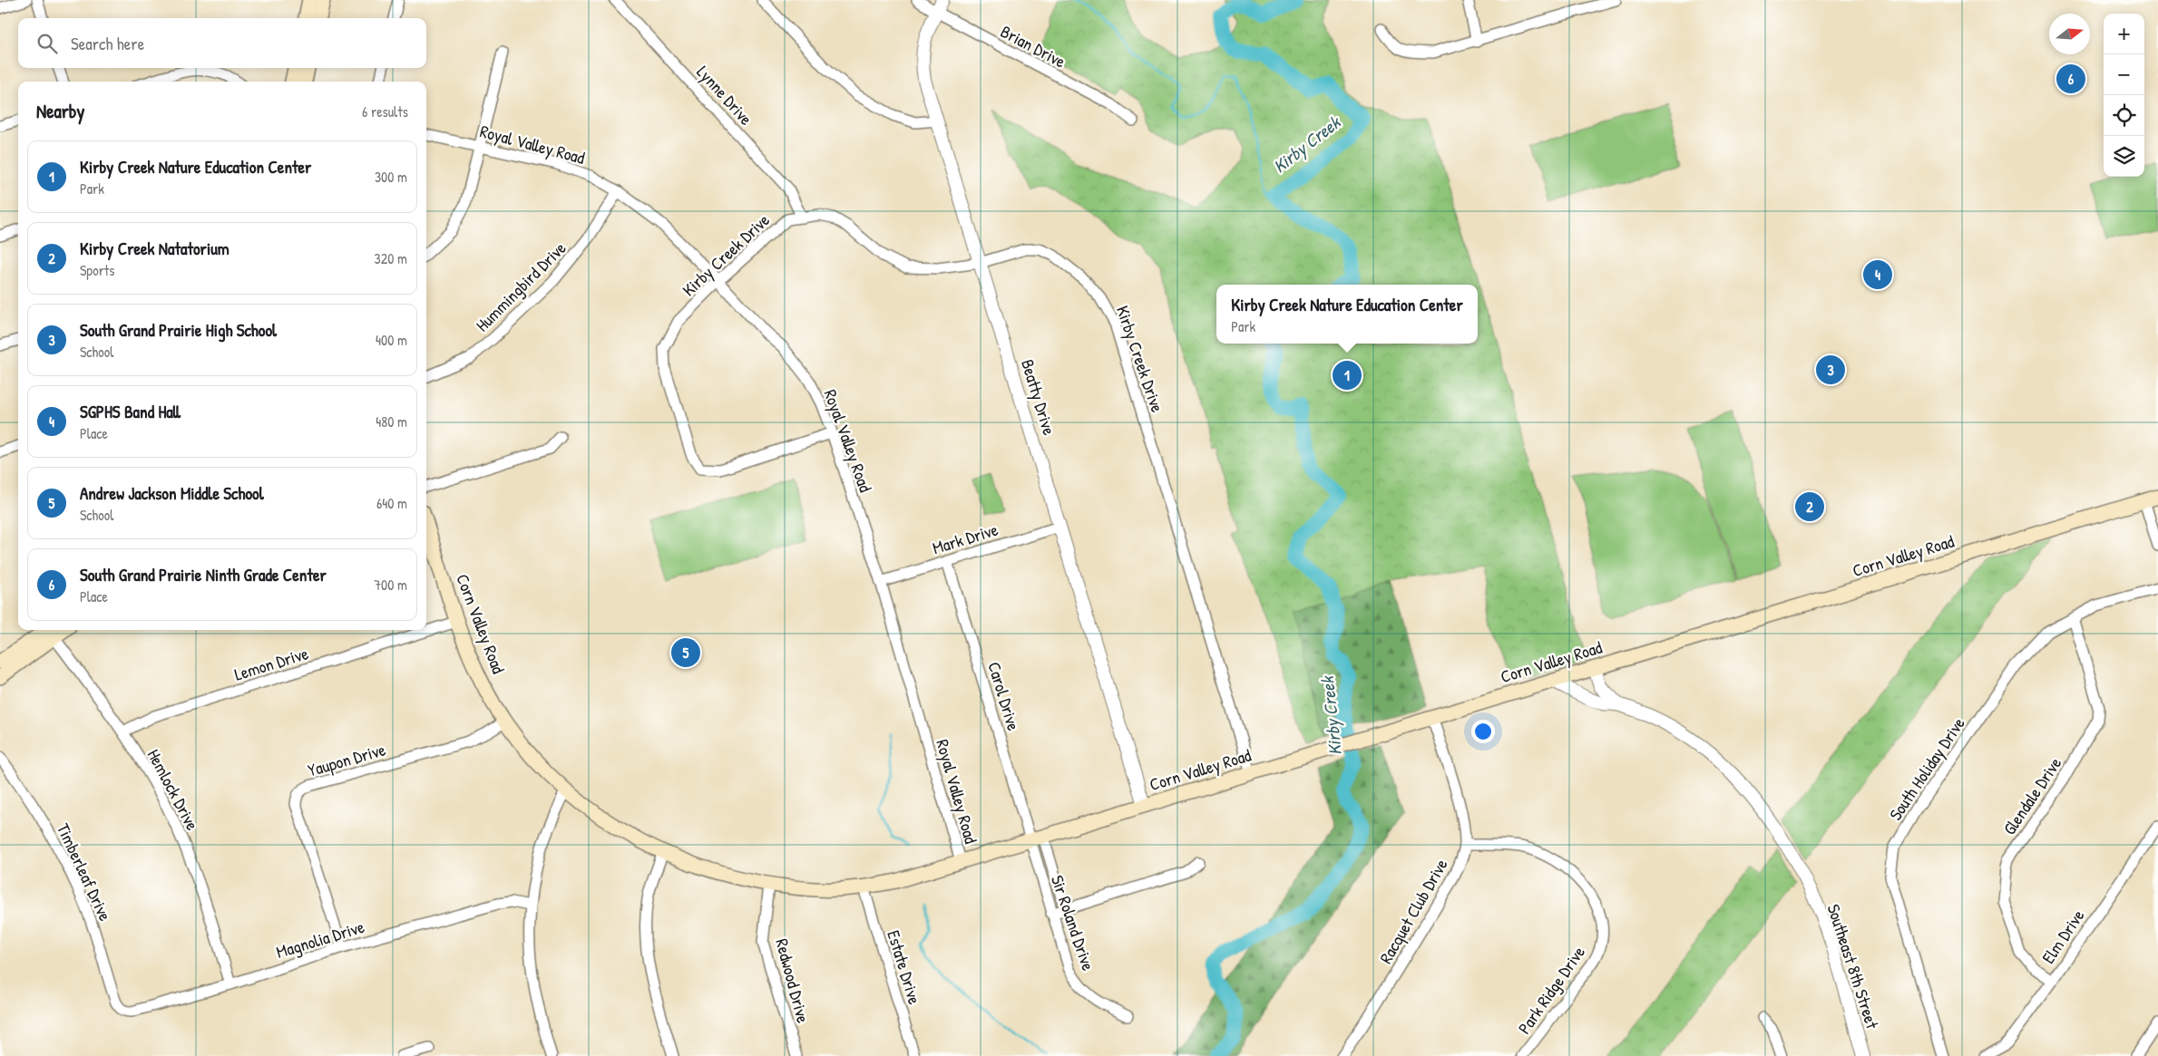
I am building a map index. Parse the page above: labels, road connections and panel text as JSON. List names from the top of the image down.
{
  "streets": {
    "main road": ["Corn Valley Road"],
    "street": [
      "Brian Drive",
      "Lynne Drive",
      "Royal Valley Road",
      "Kirby Creek Drive",
      "Hummingbird Drive",
      "Beatty Drive",
      "Mark Drive",
      "Lemon Drive",
      "Carol Drive",
      "Yaupon Drive",
      "South Holiday Drive",
      "Hemlock Drive",
      "Glendale Drive",
      "Timberleaf Drive",
      "Racquet Club Drive",
      "Sir Roland Drive",
      "Elm Drive",
      "Magnolia Drive",
      "Southeast 8th Street",
      "Estate Drive",
      "Redwood Drive",
      "Park Ridge Drive"
    ]
  },
  "crossings": [
    ["Brian Drive", "Beatty Drive"],
    ["Lynne Drive", "Kirby Creek Drive"],
    ["Royal Valley Road", "Kirby Creek Drive"],
    ["Royal Valley Road", "Hummingbird Drive"],
    ["Royal Valley Road", "Mark Drive"],
    ["Royal Valley Road", "Corn Valley Road"],
    ["Kirby Creek Drive", "Beatty Drive"],
    ["Kirby Creek Drive", "Corn Valley Road"],
    ["Beatty Drive", "Mark Drive"],
    ["Beatty Drive", "Corn Valley Road"],
    ["Mark Drive", "Carol Drive"],
    ["Corn Valley Road", "Lemon Drive"],
    ["Corn Valley Road", "Carol Drive"],
    ["Corn Valley Road", "Yaupon Drive"],
    ["Corn Valley Road", "Racquet Club Drive"],
    ["Corn Valley Road", "Sir Roland Drive"],
    ["Corn Valley Road", "Southeast 8th Street"],
    ["Corn Valley Road", "Estate Drive"],
    ["Corn Valley Road", "Redwood Drive"],
    ["Lemon Drive", "Hemlock Drive"],
    ["Carol Drive", "Sir Roland Drive"],
    ["Yaupon Drive", "Magnolia Drive"],
    ["South Holiday Drive", "Glendale Drive"],
    ["Hemlock Drive", "Magnolia Drive"],
    ["Glendale Drive", "Elm Drive"],
    ["Timberleaf Drive", "Magnolia Drive"],
    ["Racquet Club Drive", "Park Ridge Drive"]
  ],
  "water": ["Kirby Creek"],
  "north": "right",
  "page": {
    "map_buttons": ["+", "−"],
    "search": "Search here",
    "pins": [
      "6",
      "4",
      "3",
      "1",
      "2",
      "5"
    ],
    "heading": ["Nearby", "6 results"],
    "list": [
      {
        "mark": "1",
        "name": "Kirby Creek Nature Education Center",
        "note": "Park",
        "value": "300 m"
      },
      {
        "mark": "2",
        "name": "Kirby Creek Natatorium",
        "note": "Sports",
        "value": "320 m"
      },
      {
        "mark": "3",
        "name": "South Grand Prairie High School",
        "note": "School",
        "value": "400 m"
      },
      {
        "mark": "4",
        "name": "SGPHS Band Hall",
        "note": "Place",
        "value": "480 m"
      },
      {
        "mark": "5",
        "name": "Andrew Jackson Middle School",
        "note": "School",
        "value": "640 m"
      },
      {
        "mark": "6",
        "name": "South Grand Prairie Ninth Grade Center",
        "note": "Place",
        "value": "700 m"
      }
    ],
    "popup": ["Kirby Creek Nature Education Center", "Park"]
  }
}
